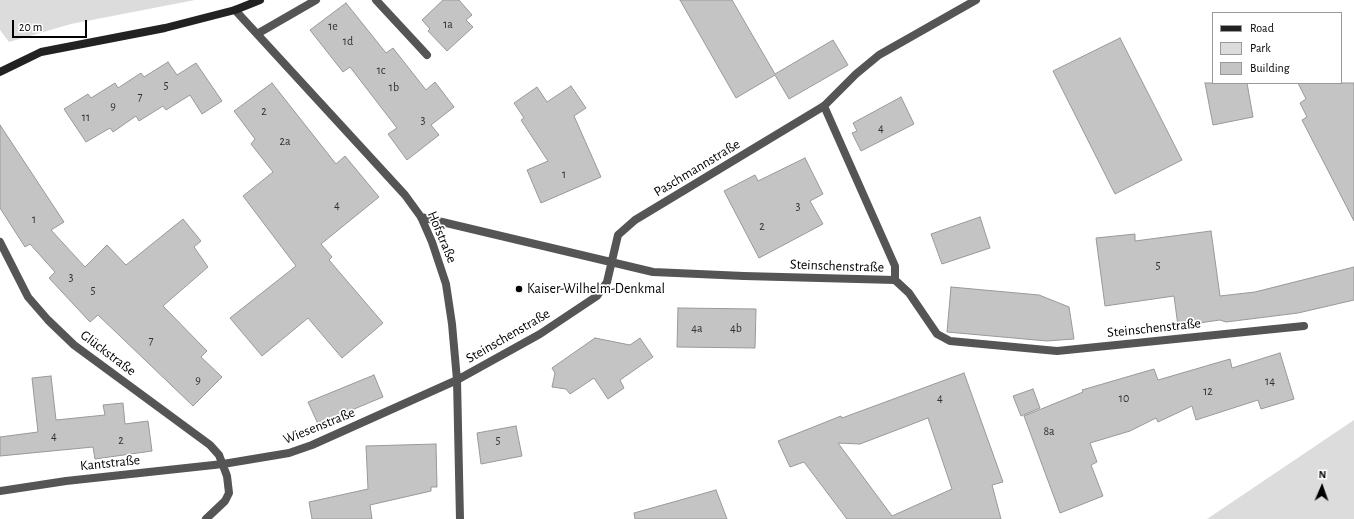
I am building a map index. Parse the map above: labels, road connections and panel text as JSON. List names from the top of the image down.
{
  "streets": {
    "street": [
      "Paschmannstraße",
      "Hofstraße",
      "Steinschenstraße",
      "Glückstraße",
      "Wiesenstraße",
      "Kantstraße"
    ]
  },
  "crossings": [
    ["Paschmannstraße", "Steinschenstraße"],
    ["Hofstraße", "Steinschenstraße"],
    ["Hofstraße", "Wiesenstraße"],
    ["Steinschenstraße", "Wiesenstraße"],
    ["Glückstraße", "Wiesenstraße"],
    ["Glückstraße", "Kantstraße"],
    ["Wiesenstraße", "Kantstraße"]
  ],
  "places": ["Kaiser-Wilhelm-Denkmal"],
  "house_numbers": [
    "1a",
    "1e",
    "1d",
    "1c",
    "5",
    "1b",
    "7",
    "9",
    "2",
    "11",
    "3",
    "4",
    "2a",
    "1",
    "4",
    "3",
    "1",
    "2",
    "5",
    "3",
    "5",
    "4a",
    "4b",
    "7",
    "9",
    "14",
    "12",
    "4",
    "10",
    "8a",
    "4",
    "2",
    "5"
  ],
  "legend": ["Road", "Park", "Building"],
  "scale_bar": "20 m",
  "north": "top"
}
